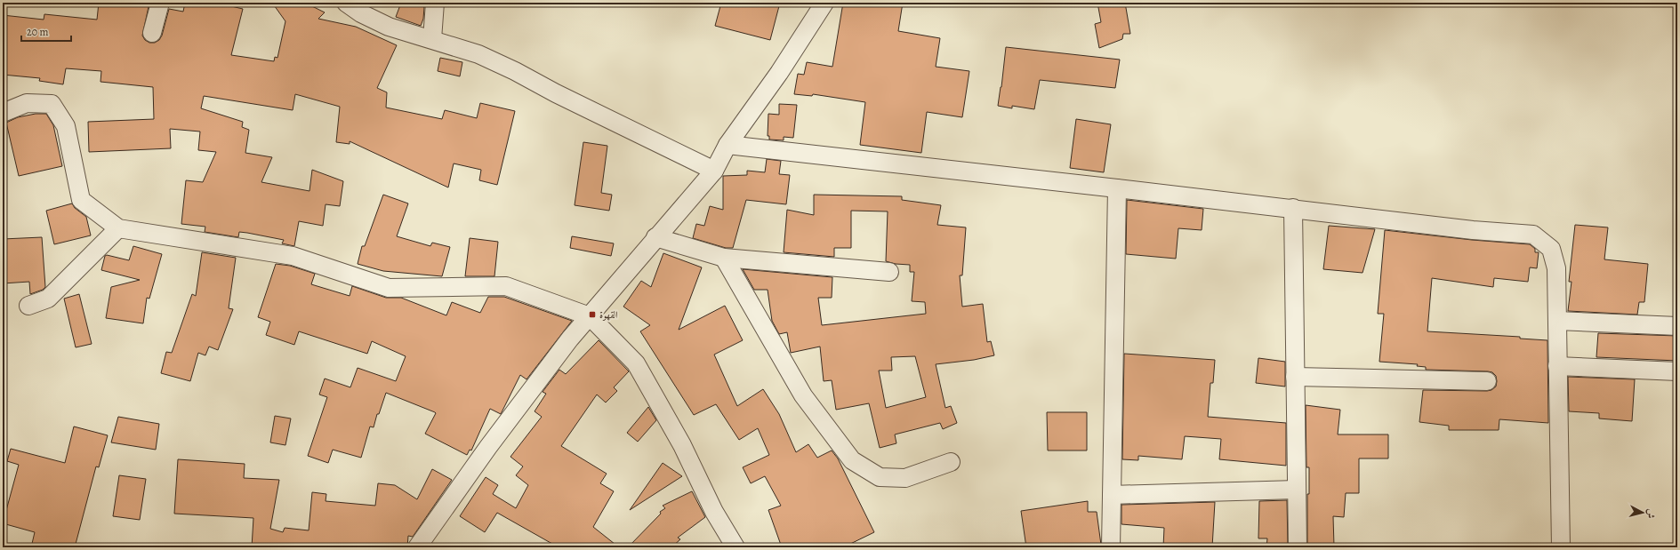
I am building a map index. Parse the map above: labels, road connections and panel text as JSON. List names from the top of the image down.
{
  "places": {
    "transit": ["القهوة"]
  },
  "scale_bar": "20 m",
  "north": "right"
}
